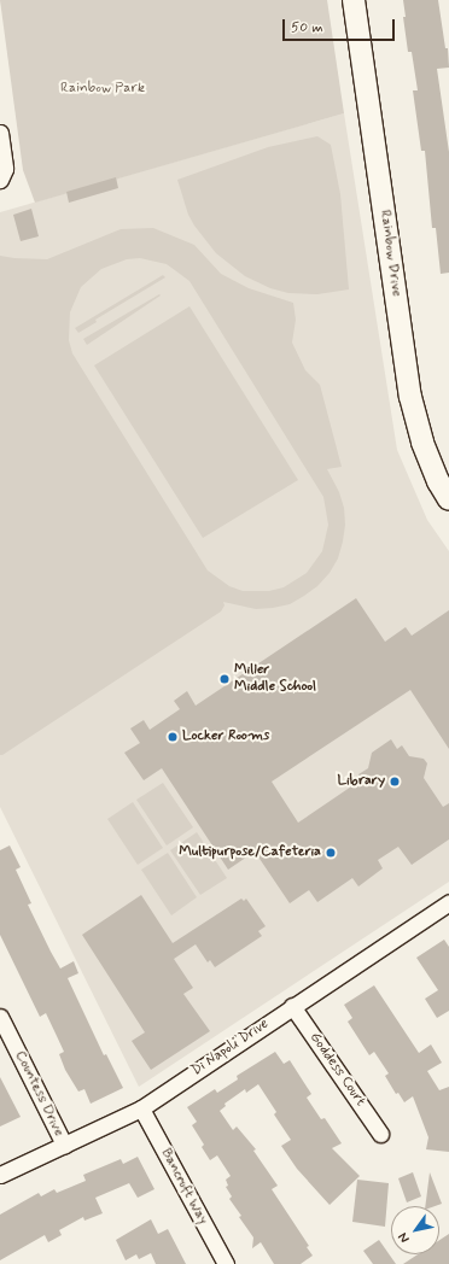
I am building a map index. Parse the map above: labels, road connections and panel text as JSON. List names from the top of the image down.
{
  "streets": {
    "street": [
      "Rainbow Drive",
      "Di Napoli Drive",
      "Goddess Court",
      "Countess Drive",
      "Bancroft Way"
    ]
  },
  "crossings": [
    ["Di Napoli Drive", "Goddess Court"],
    ["Di Napoli Drive", "Countess Drive"],
    ["Di Napoli Drive", "Bancroft Way"]
  ],
  "parks": ["Rainbow Park"],
  "places": [
    "Miller Middle School",
    "Locker Rooms",
    "Library",
    "Multipurpose/Cafeteria"
  ],
  "scale_bar": "50 m",
  "north": "bottom left"
}
